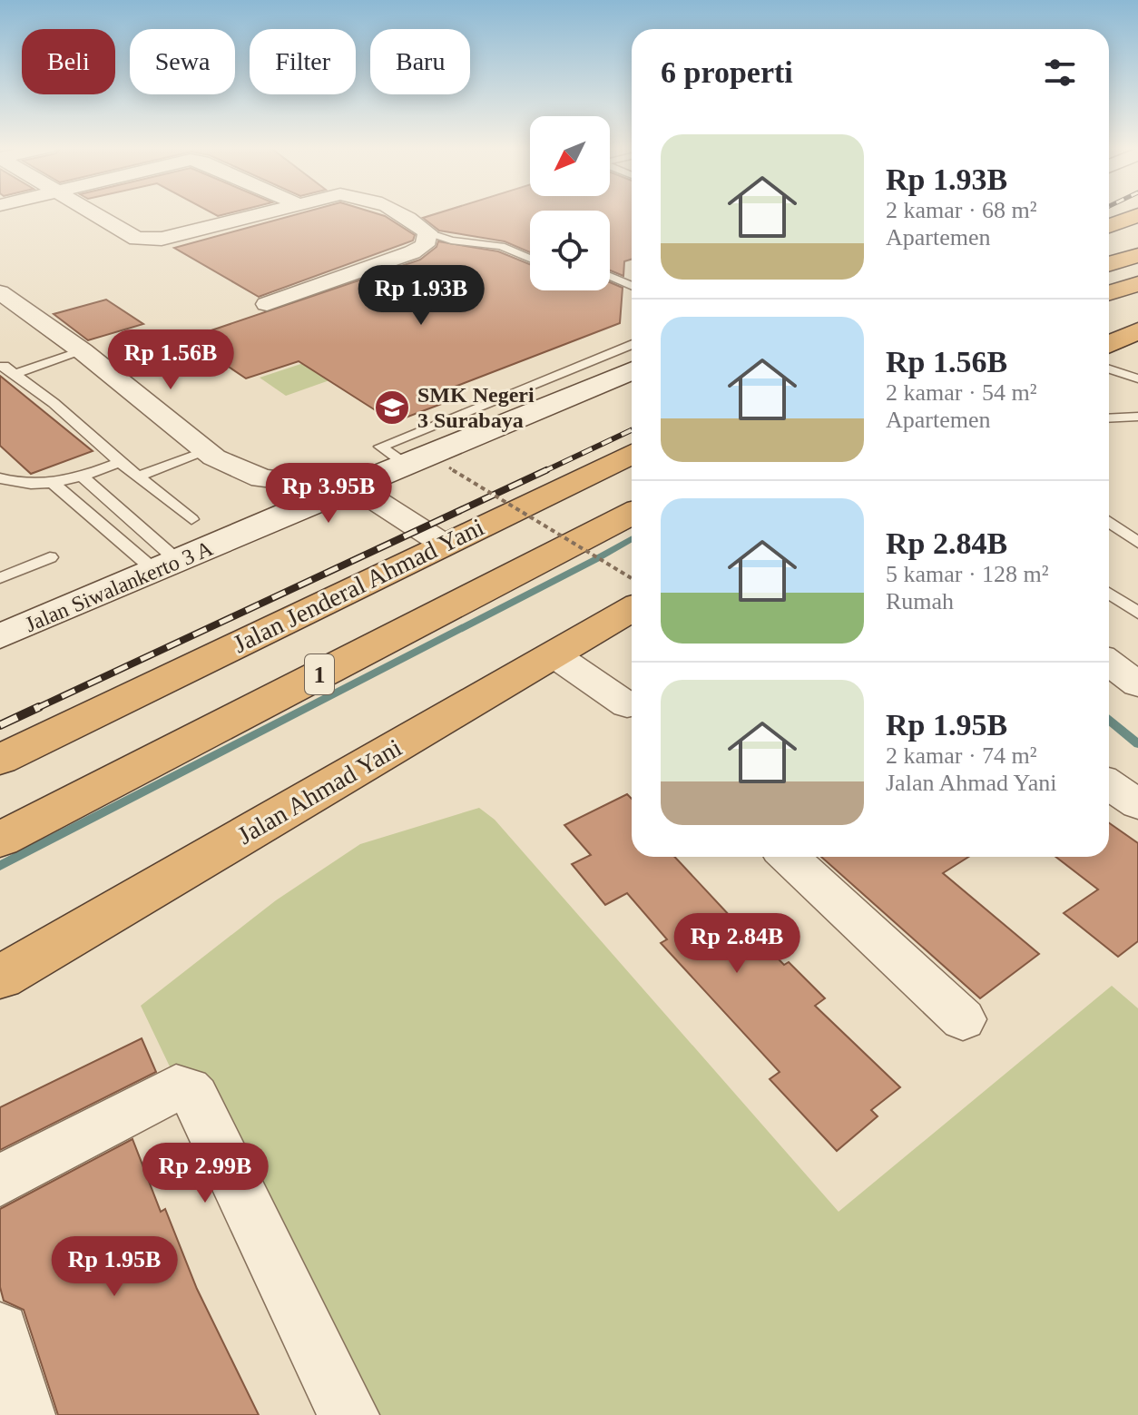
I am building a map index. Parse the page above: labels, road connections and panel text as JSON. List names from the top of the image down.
{
  "streets": {
    "highway": ["Jalan Jenderal Ahmad Yani", "1", "Jalan Ahmad Yani"],
    "main road": ["Jalan Siwalankerto 3 A"]
  },
  "places": {
    "school or university": ["SMK Negeri 3 Surabaya"]
  },
  "north": "bottom left",
  "page": {
    "chip": [
      "Beli",
      "Sewa",
      "Filter",
      "Baru"
    ],
    "heading": "6 properti",
    "list": [
      {
        "name": "Rp 1.93B",
        "note": "2 kamar · 68 m² · Apartemen"
      },
      {
        "name": "Rp 1.56B",
        "note": "2 kamar · 54 m² · Apartemen"
      },
      {
        "name": "Rp 2.84B",
        "note": "5 kamar · 128 m² · Rumah"
      },
      {
        "name": "Rp 1.95B",
        "note": "2 kamar · 74 m² · Jalan Ahmad Yani"
      }
    ],
    "price": [
      "Rp 1.93B",
      "Rp 1.56B",
      "Rp 3.95B",
      "Rp 2.84B",
      "Rp 2.99B",
      "Rp 1.95B"
    ]
  }
}
